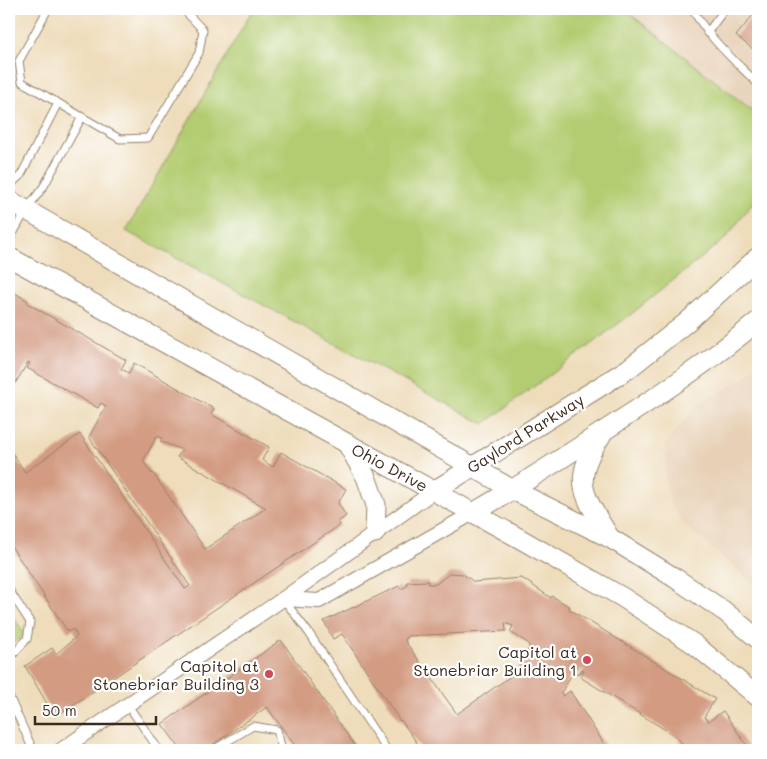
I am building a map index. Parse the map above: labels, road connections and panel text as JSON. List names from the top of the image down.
{
  "streets": {
    "main road": ["Gaylord Parkway", "Ohio Drive"]
  },
  "crossings": [
    ["Gaylord Parkway", "Ohio Drive"]
  ],
  "places": ["Capitol at Stonebriar Building 1", "Capitol at Stonebriar Building 3"],
  "scale_bar": "50 m"
}
